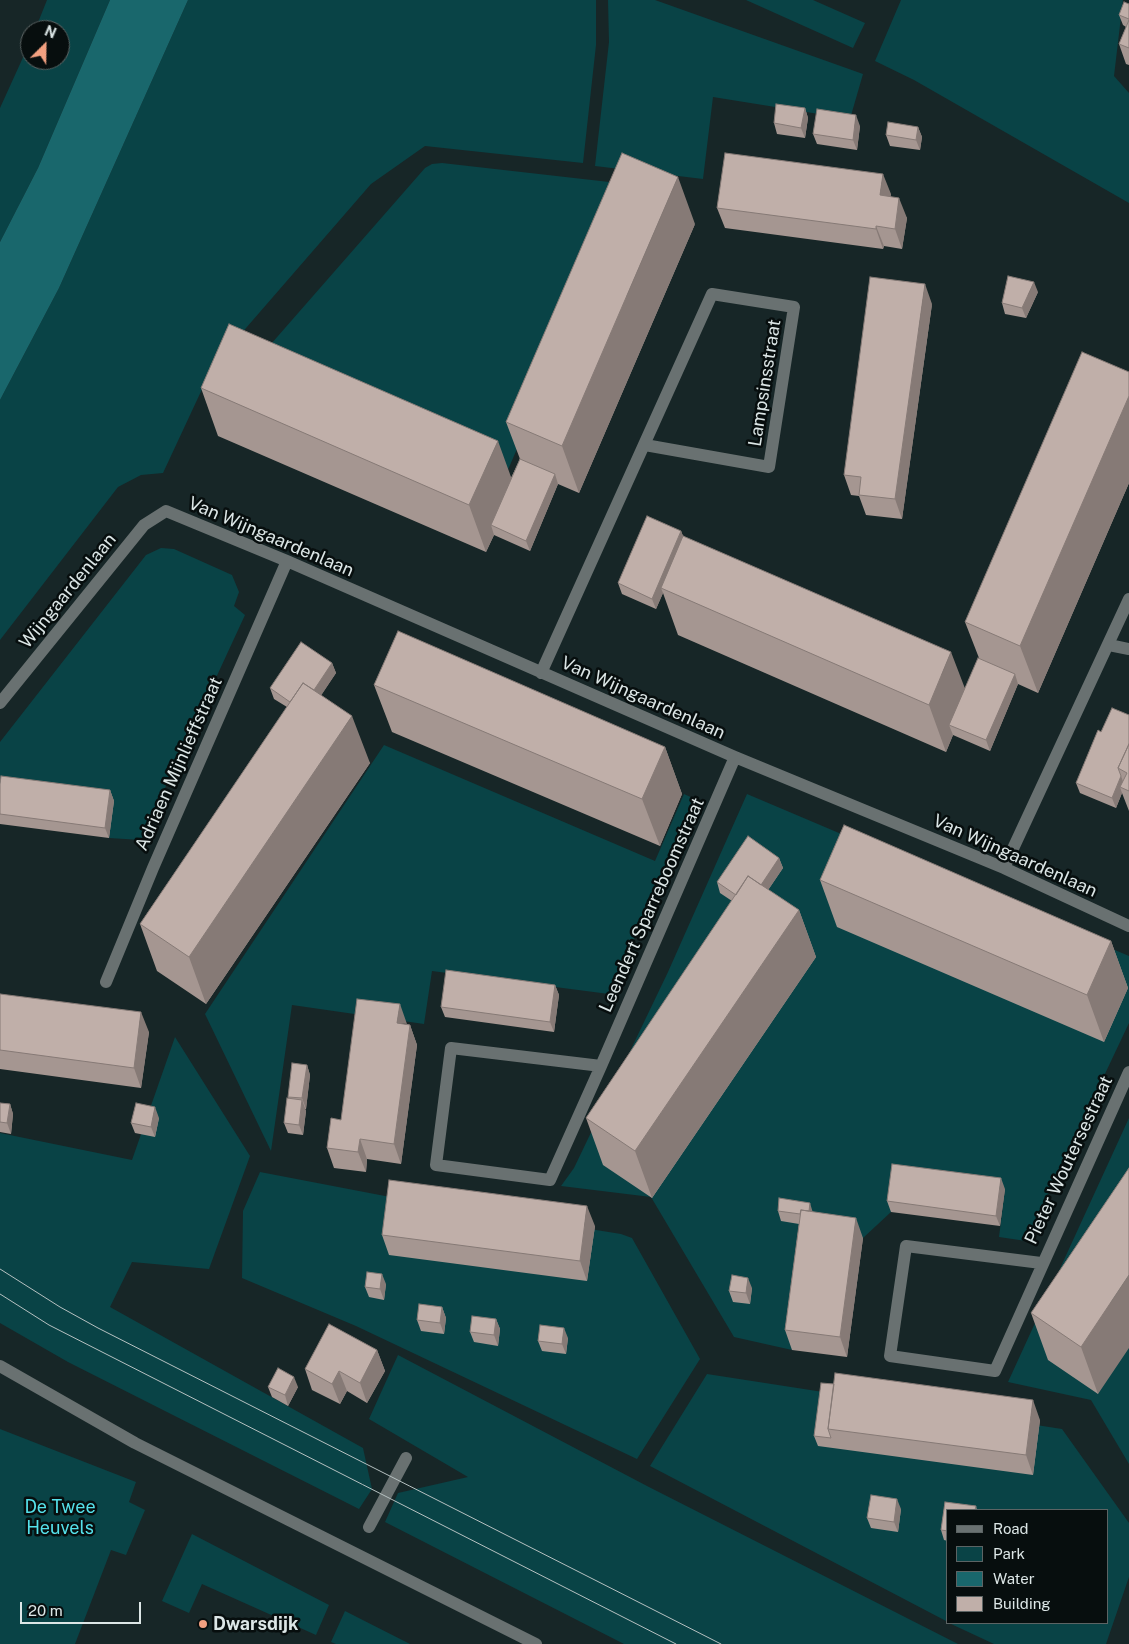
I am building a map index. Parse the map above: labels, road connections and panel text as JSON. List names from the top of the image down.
{
  "streets": {
    "street": [
      "Lampsinsstraat",
      "Van Wijngaardenlaan",
      "Wijngaardenlaan",
      "Adriaen Mijnlieffstraat",
      "Leendert Sparreboomstraat",
      "Pieter Woutersestraat"
    ]
  },
  "crossings": [
    ["Lampsinsstraat", "Van Wijngaardenlaan"],
    ["Van Wijngaardenlaan", "Wijngaardenlaan"],
    ["Van Wijngaardenlaan", "Adriaen Mijnlieffstraat"],
    ["Van Wijngaardenlaan", "Leendert Sparreboomstraat"]
  ],
  "parks": ["De Twee Heuvels"],
  "places": ["Dwarsdijk"],
  "legend": [
    "Road",
    "Park",
    "Water",
    "Building"
  ],
  "scale_bar": "20 m",
  "north": "top right"
}
